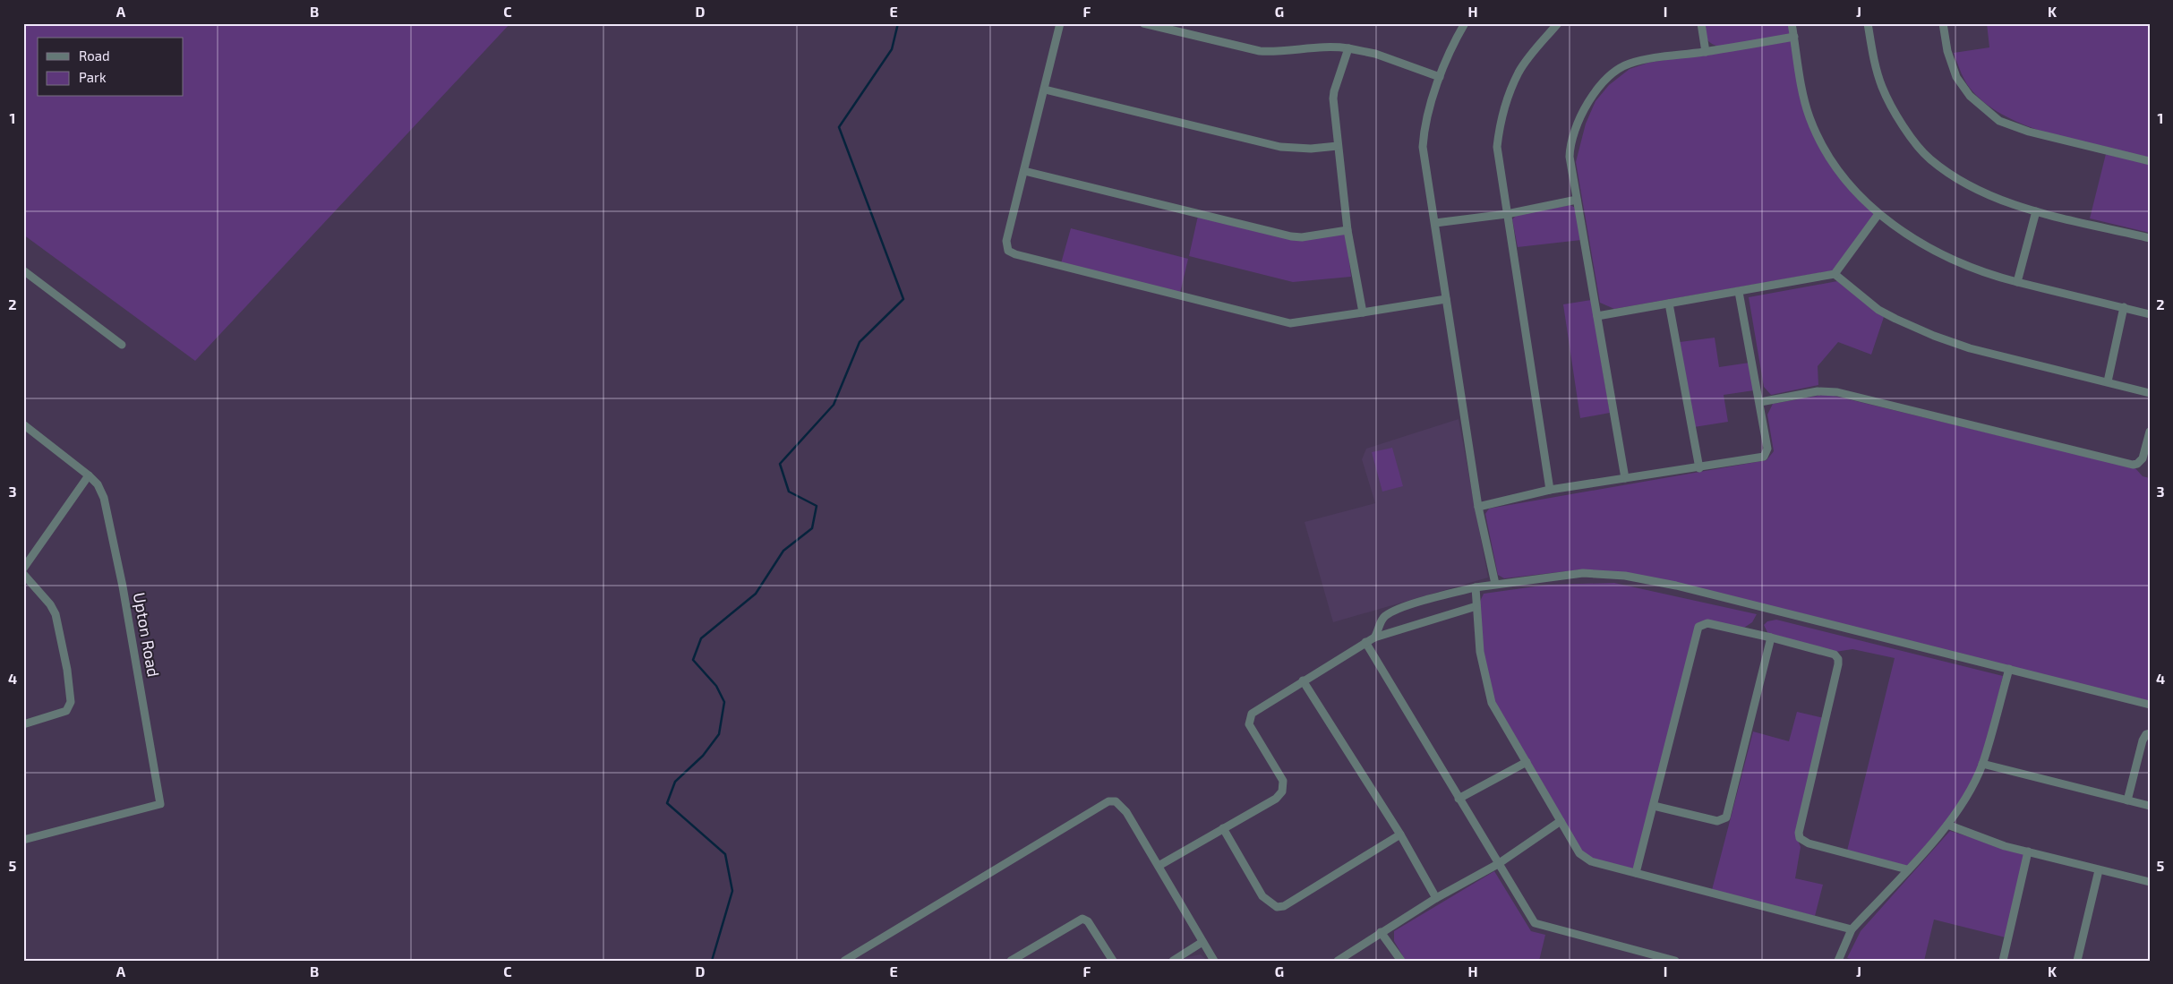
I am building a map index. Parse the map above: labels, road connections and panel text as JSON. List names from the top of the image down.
{
  "streets": {
    "street": ["Upton Road"]
  },
  "legend": ["Road", "Park"],
  "grid": {
    "columns": [
      "A",
      "B",
      "C",
      "D",
      "E",
      "F",
      "G",
      "H",
      "I",
      "J",
      "K"
    ],
    "rows": [
      "1",
      "2",
      "3",
      "4",
      "5"
    ]
  }
}
